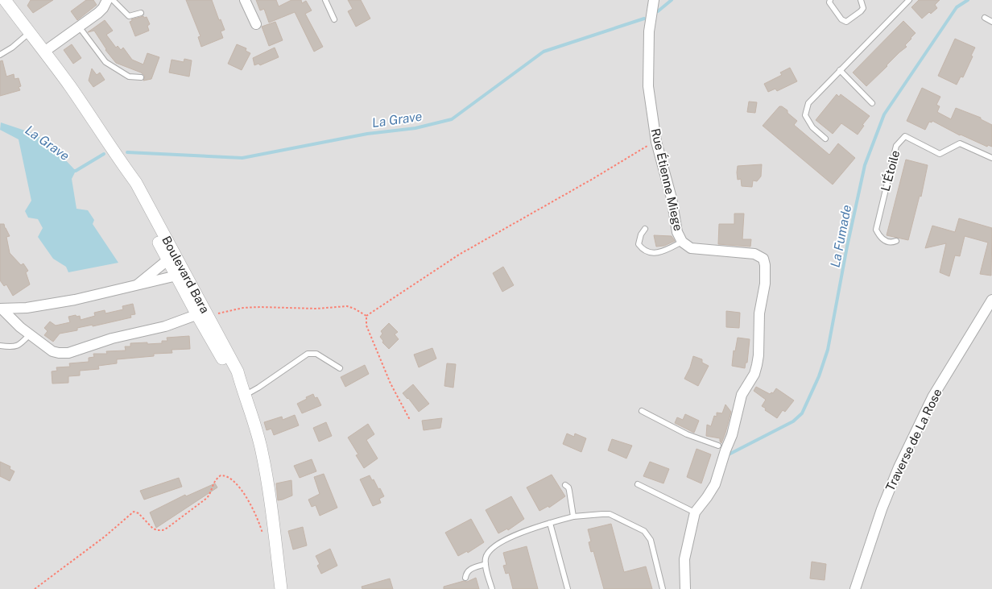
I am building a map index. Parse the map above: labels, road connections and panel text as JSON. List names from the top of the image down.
{
  "streets": {
    "street": ["Rue Étienne Miege", "Boulevard Bara", "Traverse de La Rose"],
    "lane": ["L'Étoile"]
  },
  "water": ["La Grave", "La Fumade"]
}
